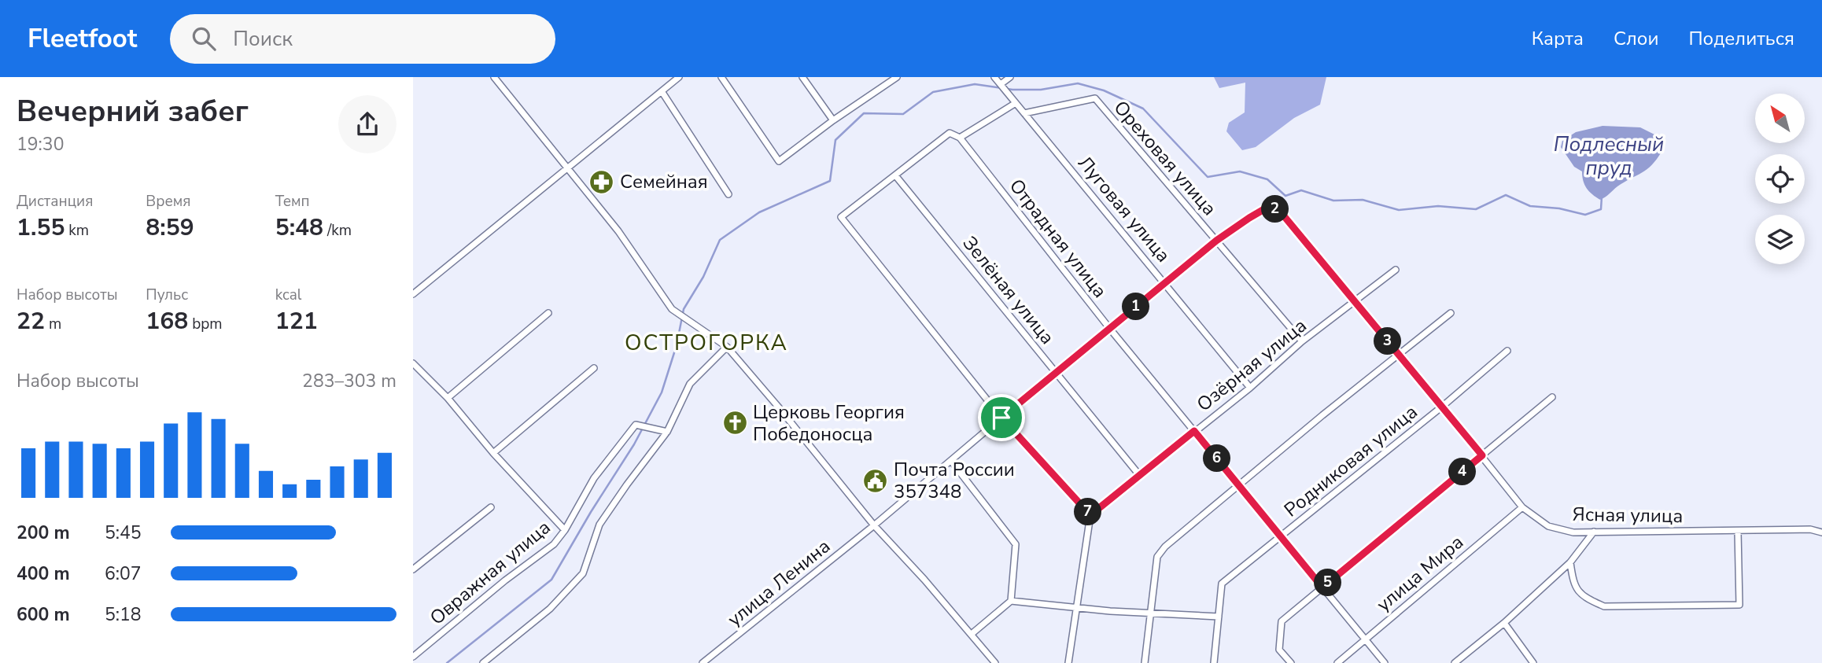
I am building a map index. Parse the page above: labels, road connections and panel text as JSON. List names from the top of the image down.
{
  "streets": {
    "street": [
      "Ореховая улица",
      "Луговая улица",
      "Отрадная улица",
      "Зелёная улица",
      "Озёрная улица",
      "Родниковая улица",
      "Ясная улица",
      "Овражная улица",
      "улица Мира",
      "улица Ленина"
    ]
  },
  "crossings": [
    ["Ореховая улица", "Луговая улица"],
    ["Ореховая улица", "Озёрная улица"],
    ["Ореховая улица", "улица Ленина"],
    ["Луговая улица", "Озёрная улица"],
    ["Луговая улица", "улица Ленина"],
    ["Отрадная улица", "Озёрная улица"],
    ["Отрадная улица", "Родниковая улица"],
    ["Отрадная улица", "улица Мира"],
    ["Отрадная улица", "улица Ленина"],
    ["Зелёная улица", "Озёрная улица"],
    ["Зелёная улица", "улица Ленина"],
    ["Озёрная улица", "Ясная улица"],
    ["Родниковая улица", "Ясная улица"],
    ["Ясная улица", "улица Мира"],
    ["Ясная улица", "улица Ленина"]
  ],
  "districts": ["ОСТРОГОРКА"],
  "water": ["Подлесный пруд"],
  "places": {
    "pharmacy": ["Семейная"],
    "church": ["Церковь Георгия Победоносца"],
    "public building": ["Почта России 357348"]
  },
  "north": "top left",
  "page": {
    "header": "Fleetfoot",
    "search": "Поиск",
    "nav": ["Карта", "Слои", "Поделиться"],
    "heading": ["Вечерний забег", "19:30"],
    "stats": [
      ["Дистанция", "1.55 km"],
      ["Время", "8:59"],
      ["Темп", "5:48 /km"],
      ["Набор высоты", "22 m"],
      ["Пульс", "168 bpm"],
      ["kcal", "121"]
    ],
    "pins": [
      "2",
      "1",
      "3",
      "6",
      "4",
      "7",
      "5"
    ],
    "chart": ["Набор высоты", "283–303 m"],
    "list": [
      {
        "name": "200 m",
        "note": "5:45"
      },
      {
        "name": "400 m",
        "note": "6:07"
      },
      {
        "name": "600 m",
        "note": "5:18"
      }
    ]
  }
}
